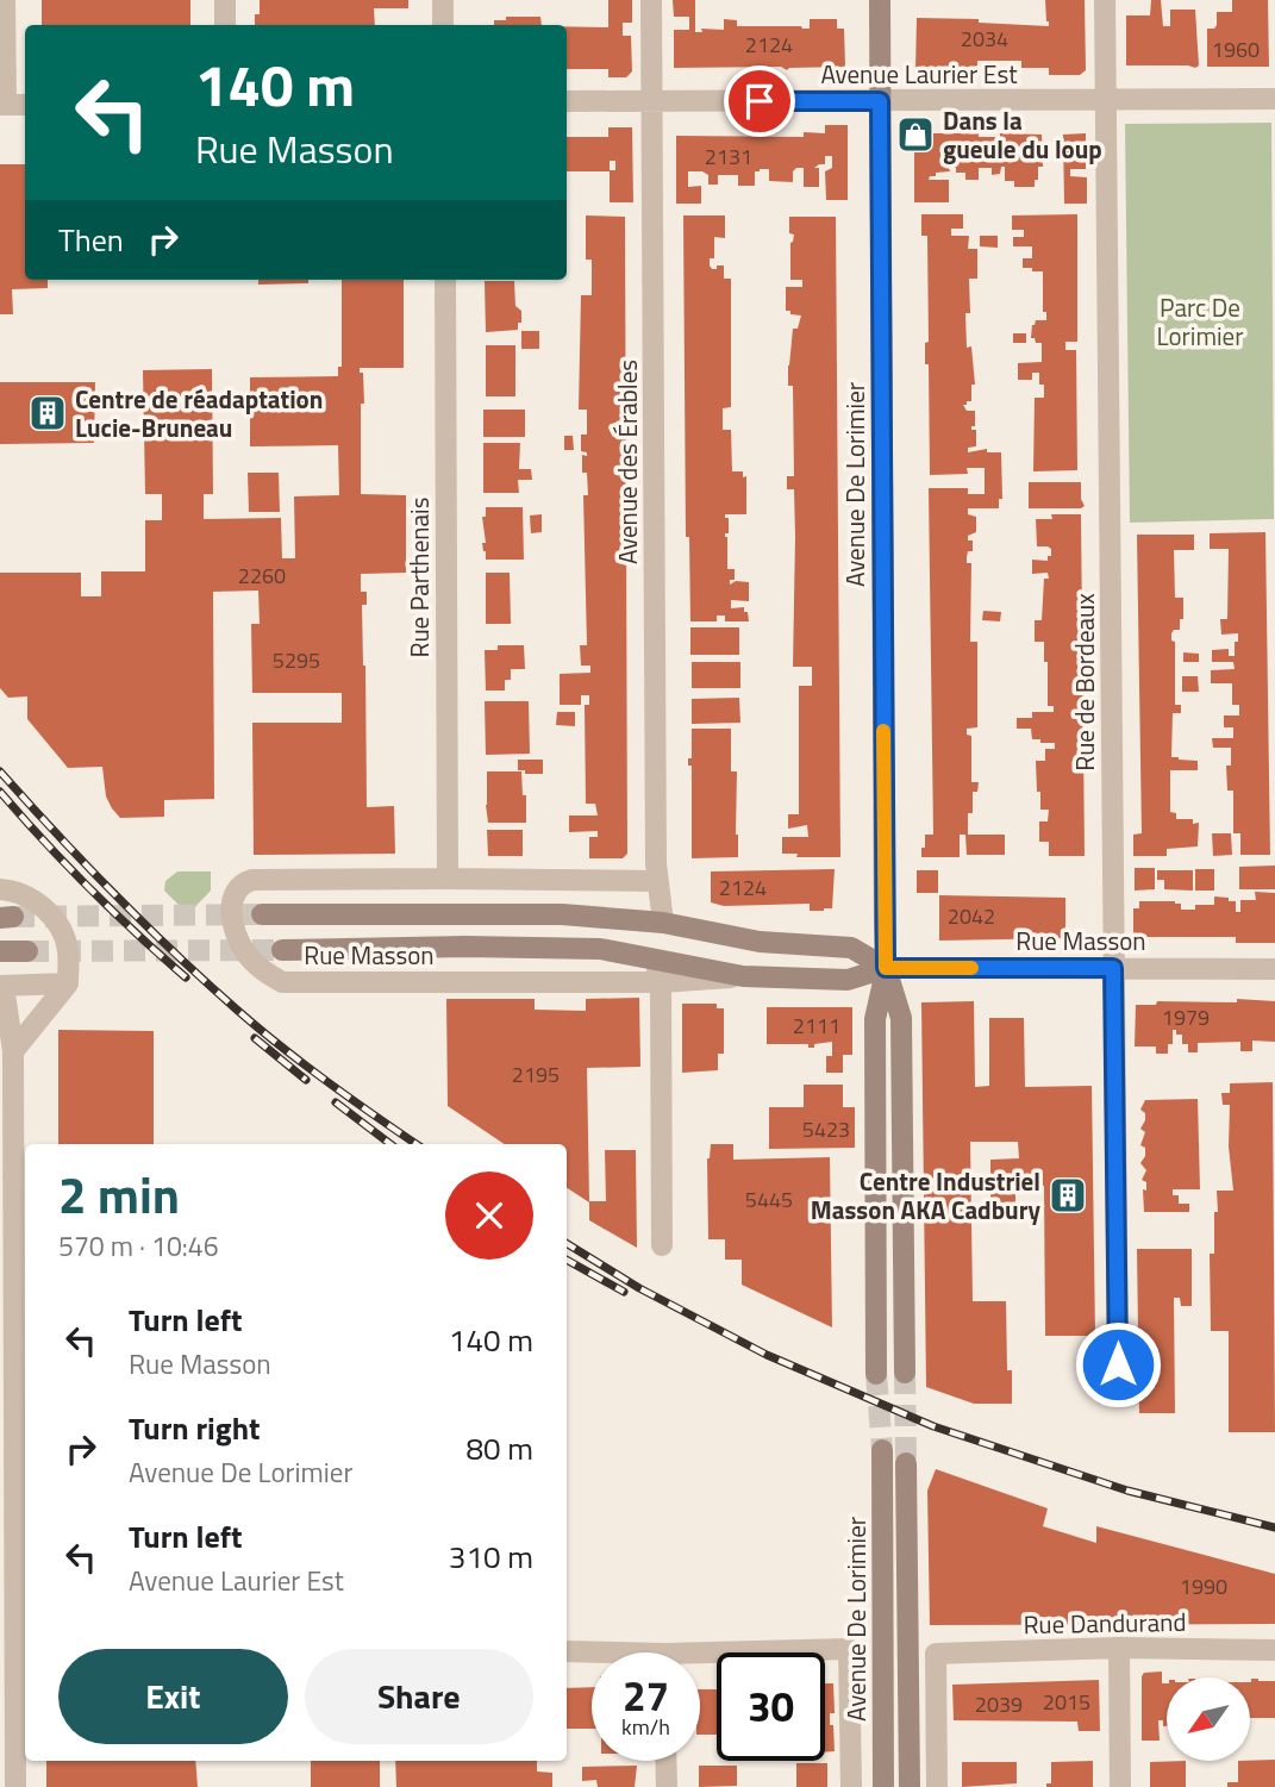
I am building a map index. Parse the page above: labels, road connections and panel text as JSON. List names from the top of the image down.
{
  "streets": {
    "main road": ["Avenue De Lorimier", "Rue Masson"],
    "street": [
      "Avenue Laurier Est",
      "Avenue des Érables",
      "Rue Parthenais",
      "Rue de Bordeaux",
      "Rue Dandurand"
    ]
  },
  "crossings": [
    ["Avenue Laurier Est", "Avenue des Érables"],
    ["Avenue Laurier Est", "Avenue De Lorimier"],
    ["Avenue Laurier Est", "Rue de Bordeaux"],
    ["Avenue des Érables", "Rue Masson"],
    ["Avenue De Lorimier", "Rue Masson"],
    ["Rue Parthenais", "Rue Masson"],
    ["Rue de Bordeaux", "Rue Masson"]
  ],
  "parks": ["Parc De Lorimier"],
  "places": {
    "shop": ["Dans la gueule du loup"],
    "building": ["Centre de réadaptation Lucie-Bruneau", "Centre Industriel Masson AKA Cadbury"]
  },
  "house_numbers": [
    "2034",
    "2124",
    "1960",
    "2131",
    "2260",
    "5295",
    "2124",
    "2042",
    "1979",
    "2111",
    "2195",
    "5423",
    "5445",
    "1990",
    "2015",
    "2039"
  ],
  "north": "bottom left",
  "page": {
    "turn": ["140 m", "Rue Masson"],
    "then": "Then",
    "heading": ["2 min", "570 m · 10:46"],
    "list": [
      {
        "name": "Turn left",
        "note": "Rue Masson",
        "value": "140 m"
      },
      {
        "name": "Turn right",
        "note": "Avenue De Lorimier",
        "value": "80 m"
      },
      {
        "name": "Turn left",
        "note": "Avenue Laurier Est",
        "value": "310 m"
      }
    ],
    "buttons": ["Exit", "Share"],
    "speed": "27 km/h",
    "limit": "30"
  }
}
